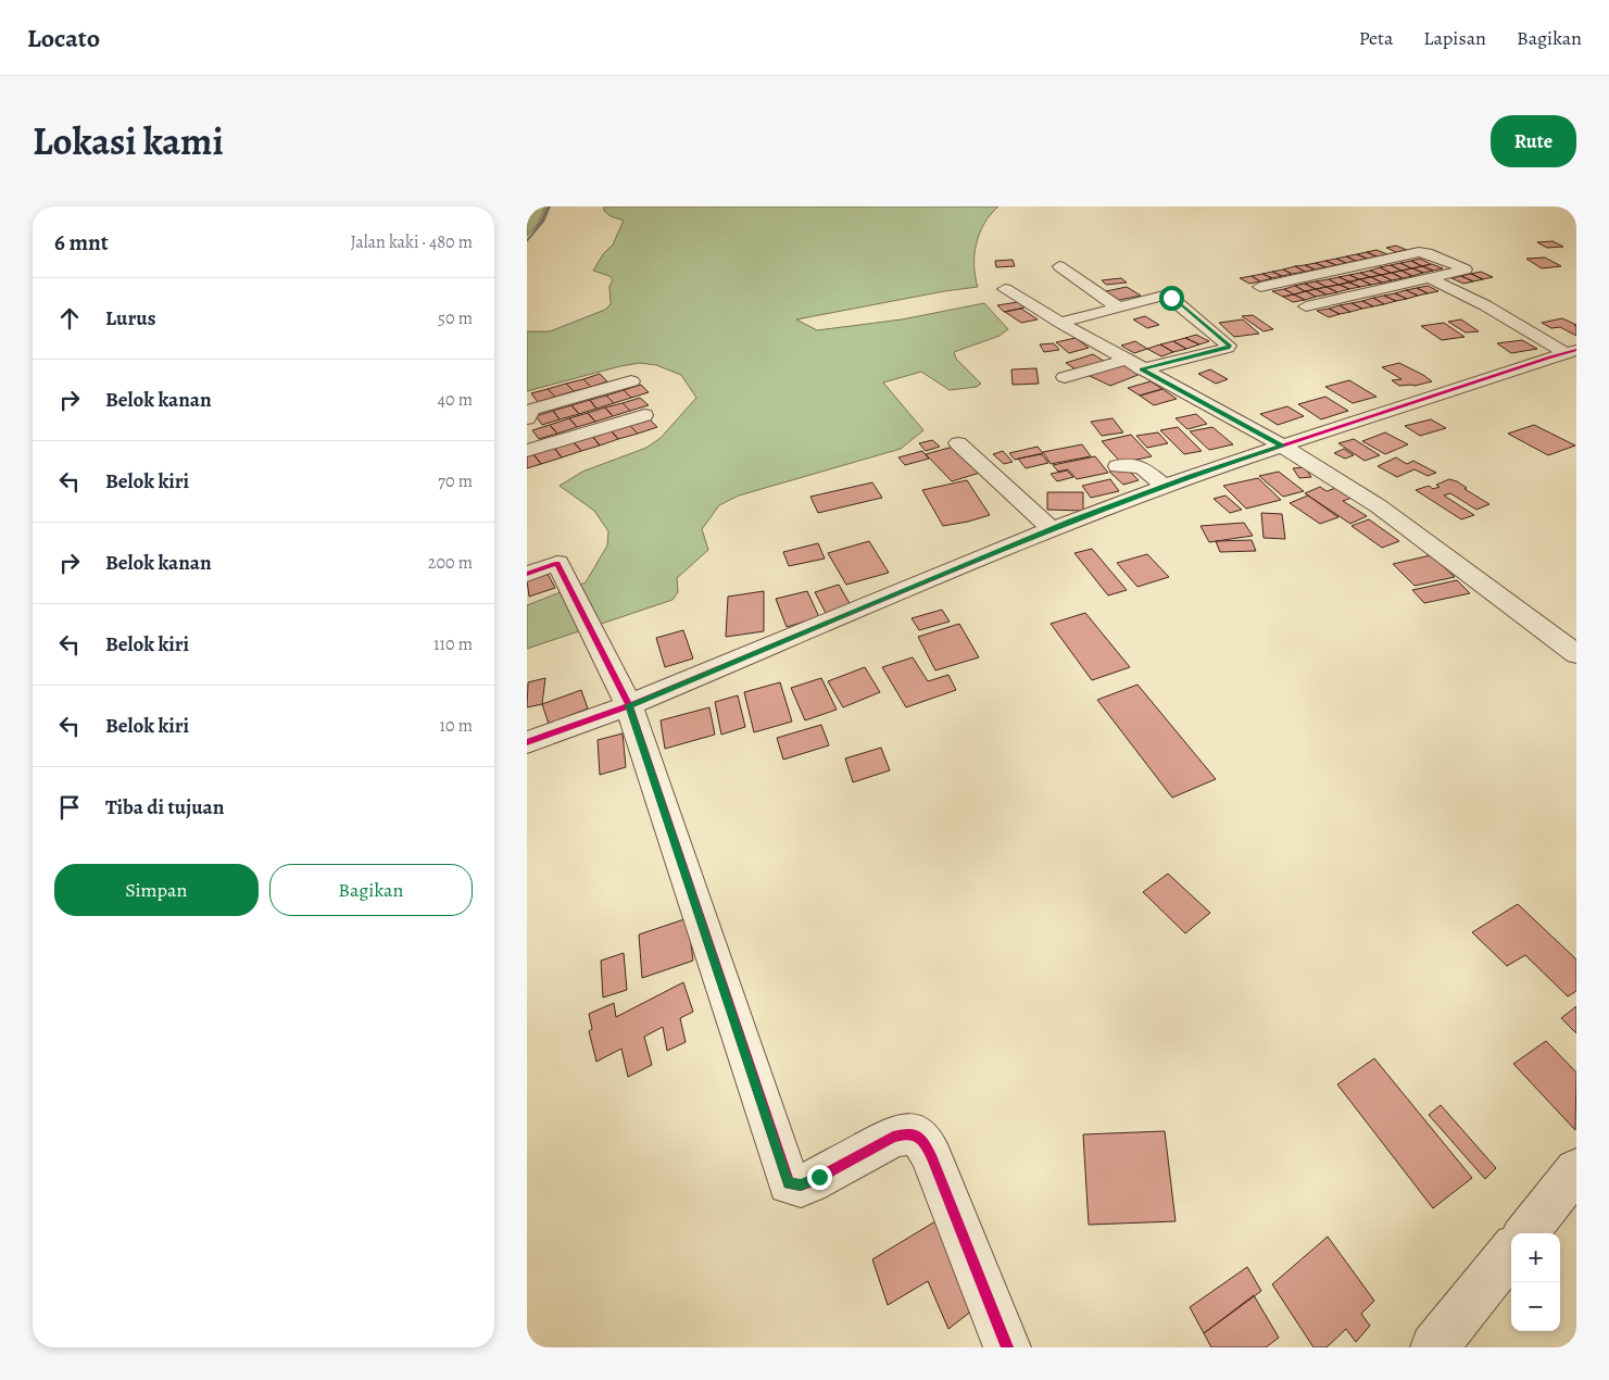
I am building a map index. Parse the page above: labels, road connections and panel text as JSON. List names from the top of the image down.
{
  "page": {
    "header": "Locato",
    "nav": ["Peta", "Lapisan", "Bagikan"],
    "title": "Lokasi kami",
    "buttons": [
      "Rute",
      ["Simpan", "Bagikan"]
    ],
    "heading": ["6 mnt", "Jalan kaki · 480 m"],
    "list": [
      ["Lurus", "50 m"],
      ["Belok kanan", "40 m"],
      ["Belok kiri", "70 m"],
      ["Belok kanan", "200 m"],
      ["Belok kiri", "110 m"],
      ["Belok kiri", "10 m"],
      "Tiba di tujuan"
    ],
    "map_buttons": ["+", "−"]
  }
}
